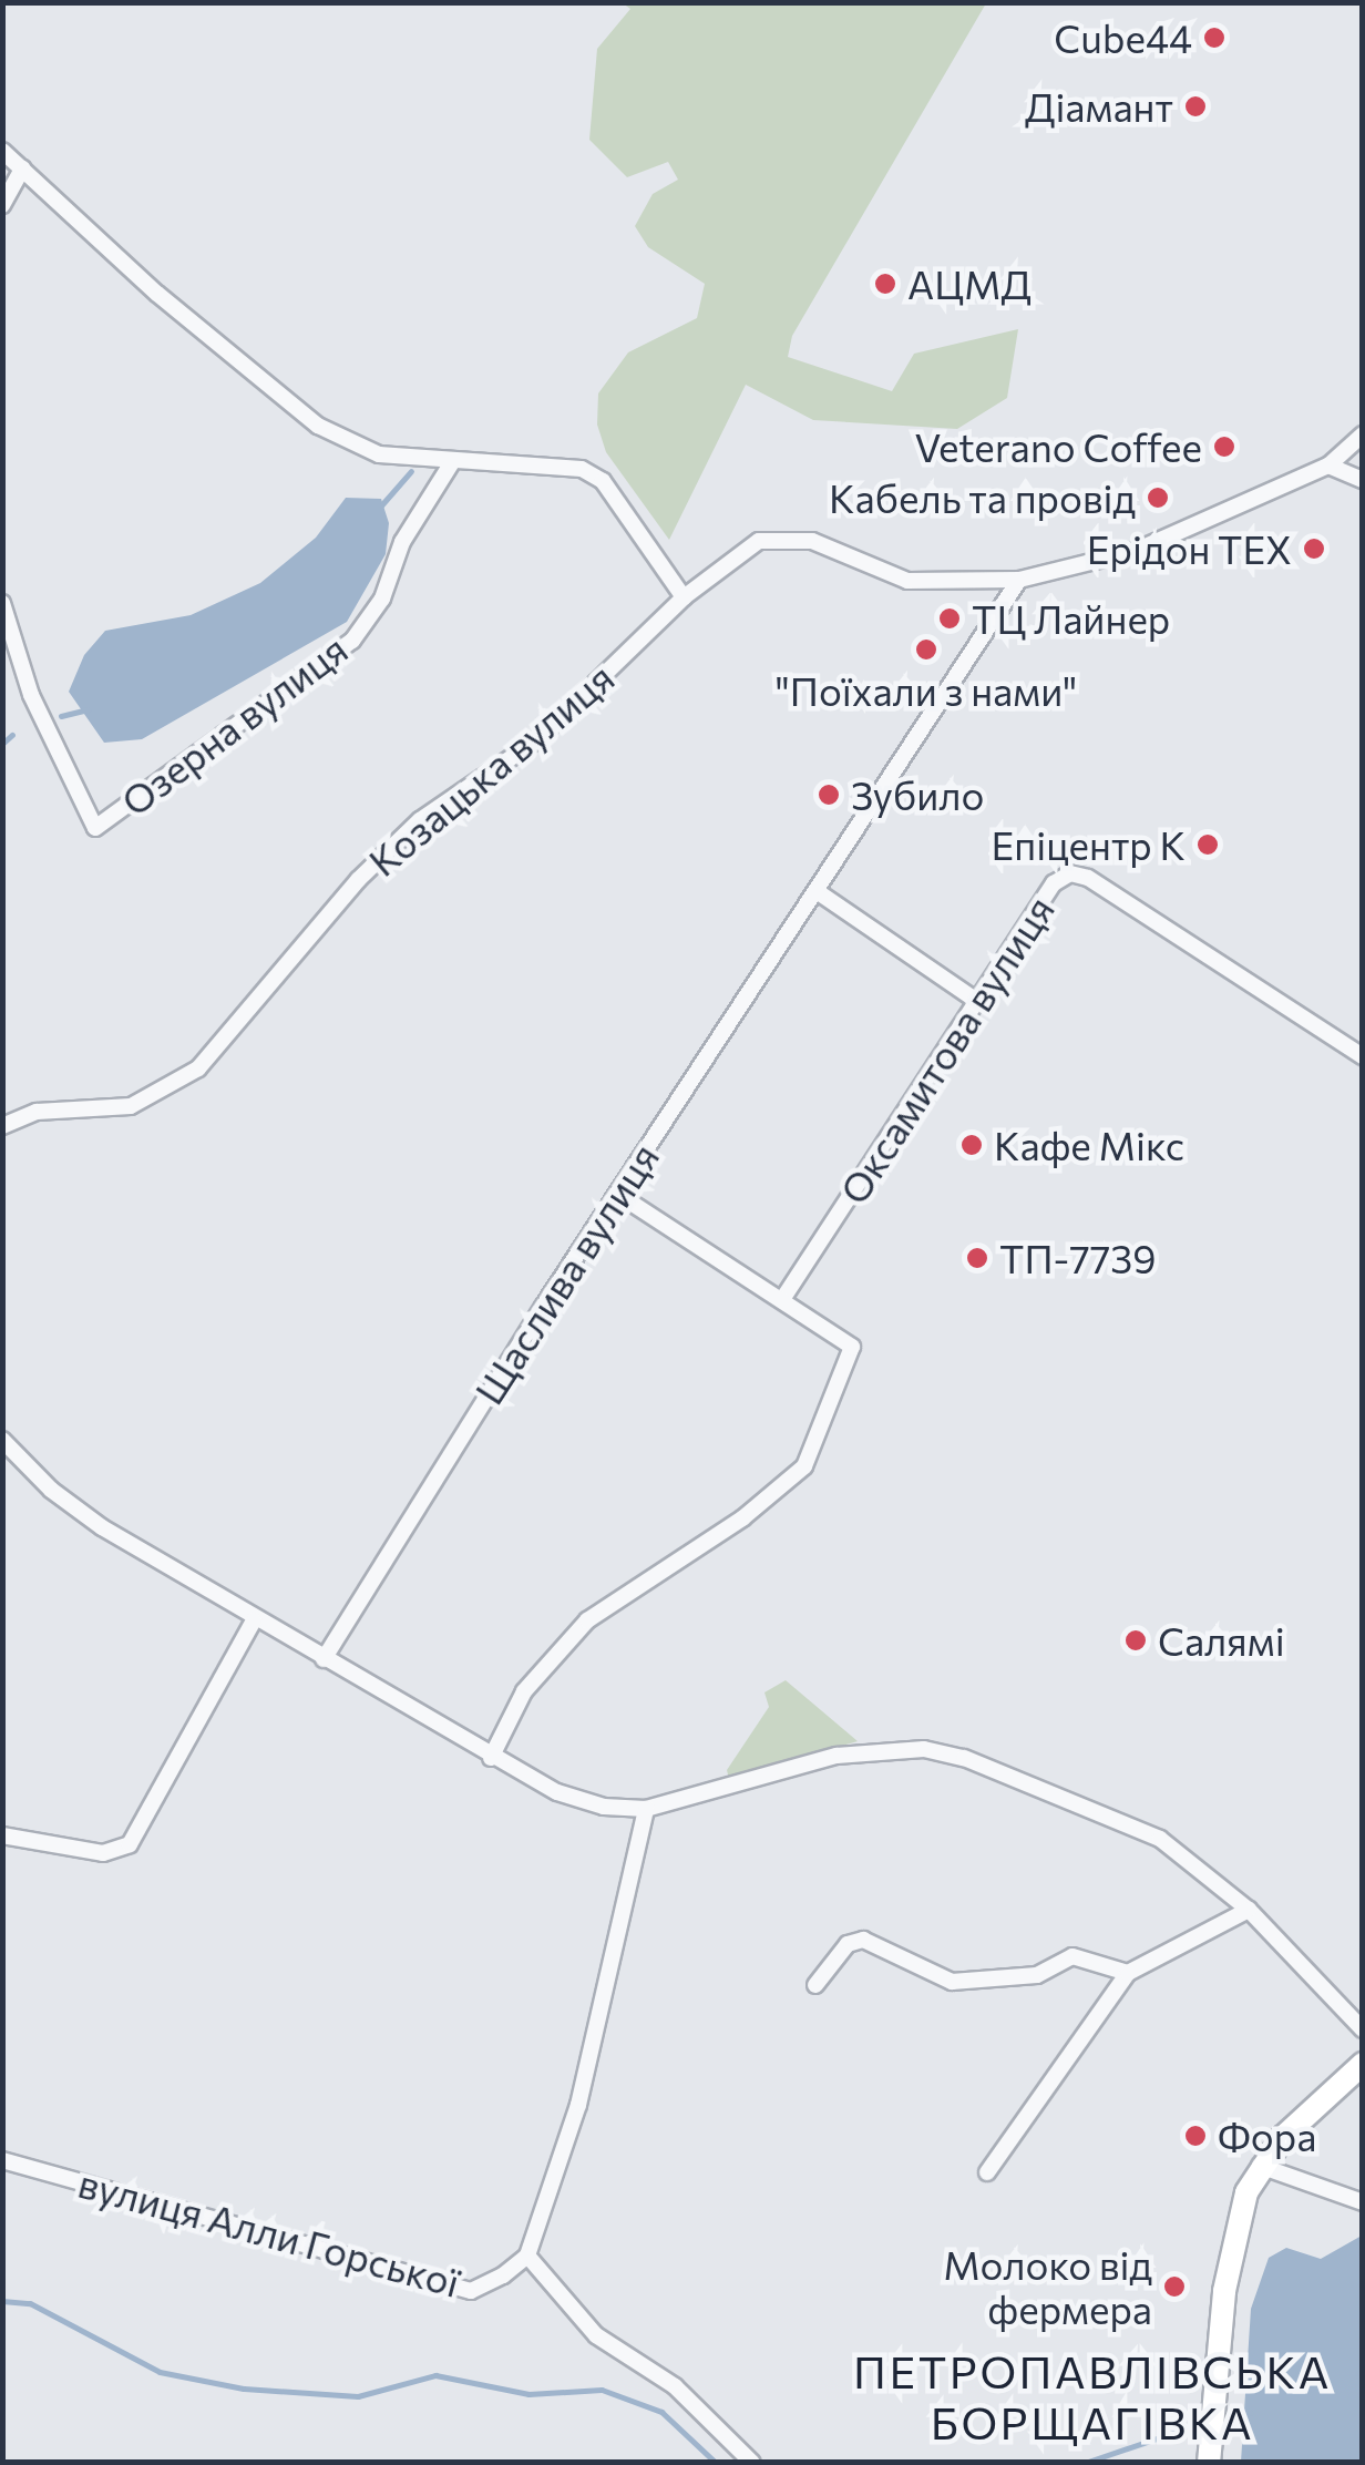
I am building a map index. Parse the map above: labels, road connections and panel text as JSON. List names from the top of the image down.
{
  "streets": {
    "street": [
      "Озерна вулиця",
      "Козацька вулиця",
      "Оксамитова вулиця",
      "Щаслива вулиця",
      "вулиця Алли Горської"
    ]
  },
  "crossings": [
    ["Козацька вулиця", "Щаслива вулиця"]
  ],
  "districts": ["ПЕТРОПАВЛІВСЬКА БОРЩАГІВКА"],
  "places": [
    "Cube44",
    "Діамант",
    "АЦМД",
    "Veterano Coffee",
    "Кабель та провід",
    "Ерідон ТЕХ",
    "ТЦ Лайнер",
    "\"Поїхали з нами\"",
    "Зубило",
    "Епіцентр К",
    "Кафе Мікс",
    "ТП-7739",
    "Салямі",
    "Фора",
    "Молоко від фермера"
  ]
}
